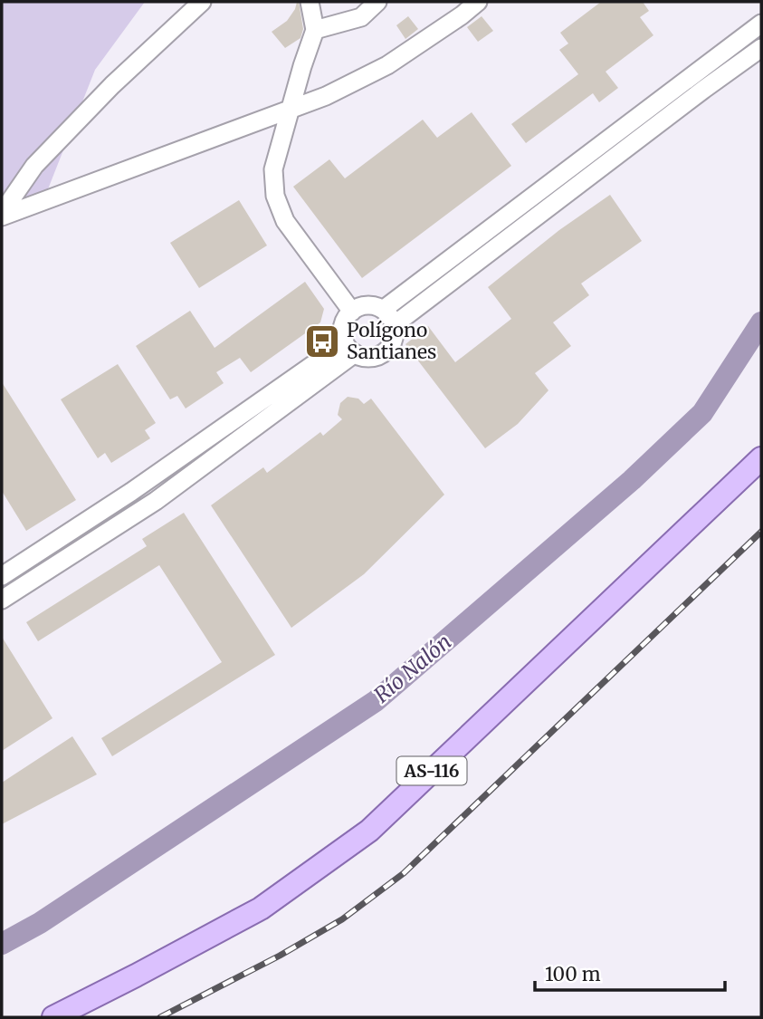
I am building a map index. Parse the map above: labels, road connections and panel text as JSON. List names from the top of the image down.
{
  "streets": {
    "main road": ["AS-116"]
  },
  "water": ["Río Nalón"],
  "places": {
    "bus stop": ["Polígono Santianes"]
  },
  "scale_bar": "100 m"
}
